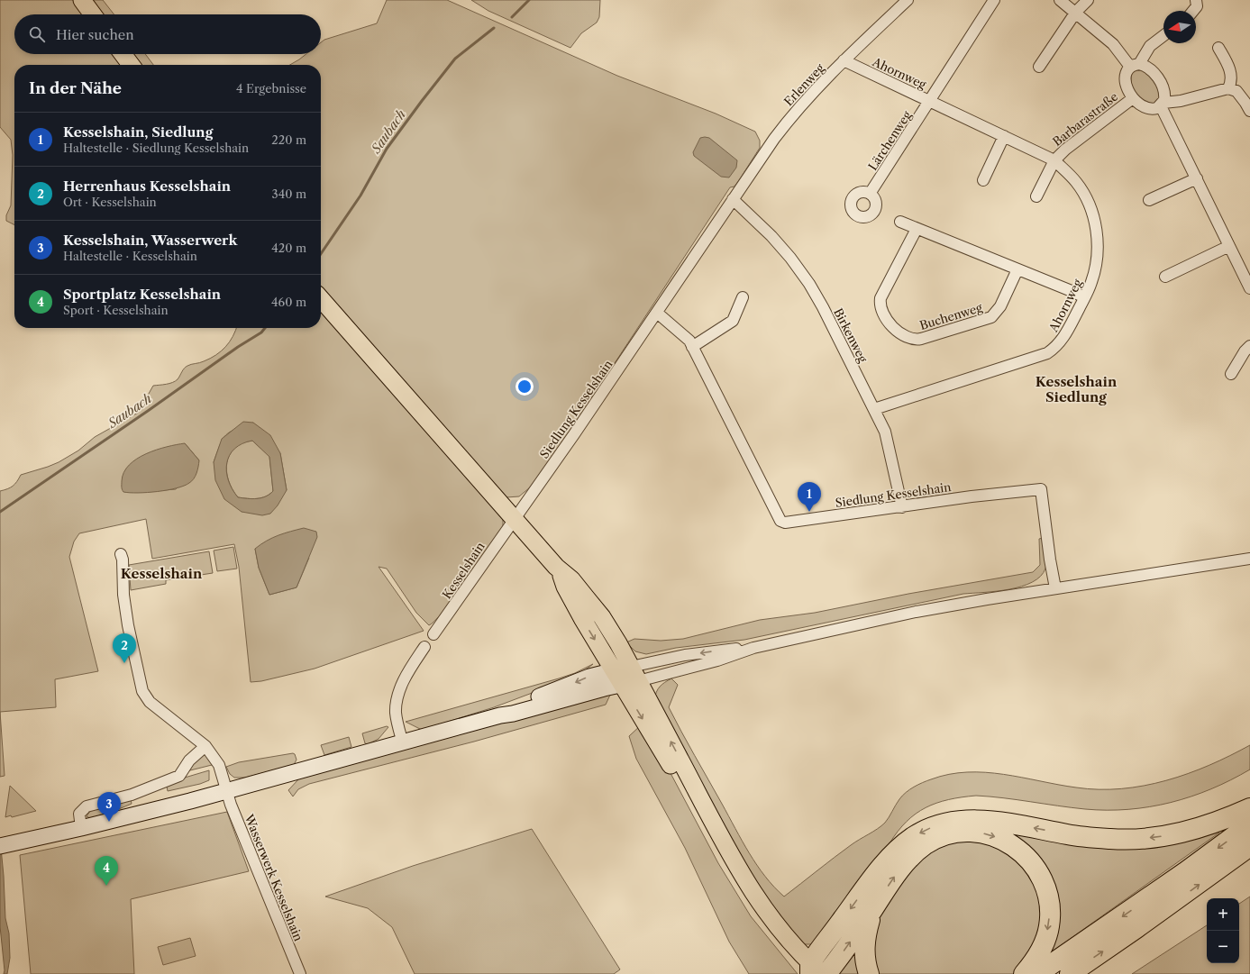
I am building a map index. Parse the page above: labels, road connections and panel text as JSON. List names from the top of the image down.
{
  "streets": {
    "street": [
      "Ahornweg",
      "Erlenweg",
      "Barbarastraße",
      "Lärchenweg",
      "Buchenweg",
      "Birkenweg",
      "Siedlung Kesselshain",
      "Kesselshain",
      "Wasserwerk Kesselshain"
    ]
  },
  "crossings": [
    ["Ahornweg", "Erlenweg"],
    ["Ahornweg", "Barbarastraße"],
    ["Ahornweg", "Lärchenweg"],
    ["Ahornweg", "Birkenweg"],
    ["Erlenweg", "Birkenweg"],
    ["Erlenweg", "Siedlung Kesselshain"],
    ["Birkenweg", "Siedlung Kesselshain"],
    ["Siedlung Kesselshain", "Kesselshain"]
  ],
  "districts": ["Kesselshain Siedlung", "Kesselshain"],
  "water": ["Saubach"],
  "north": "left",
  "page": {
    "search": "Hier suchen",
    "heading": ["In der Nähe", "4 Ergebnisse"],
    "list": [
      {
        "mark": "1",
        "name": "Kesselshain, Siedlung",
        "note": "Haltestelle · Siedlung Kesselshain",
        "value": "220 m"
      },
      {
        "mark": "2",
        "name": "Herrenhaus Kesselshain",
        "note": "Ort · Kesselshain",
        "value": "340 m"
      },
      {
        "mark": "3",
        "name": "Kesselshain, Wasserwerk",
        "note": "Haltestelle · Kesselshain",
        "value": "420 m"
      },
      {
        "mark": "4",
        "name": "Sportplatz Kesselshain",
        "note": "Sport · Kesselshain",
        "value": "460 m"
      }
    ],
    "pins": [
      "1",
      "2",
      "3",
      "4"
    ],
    "map_buttons": ["+", "−"]
  }
}
